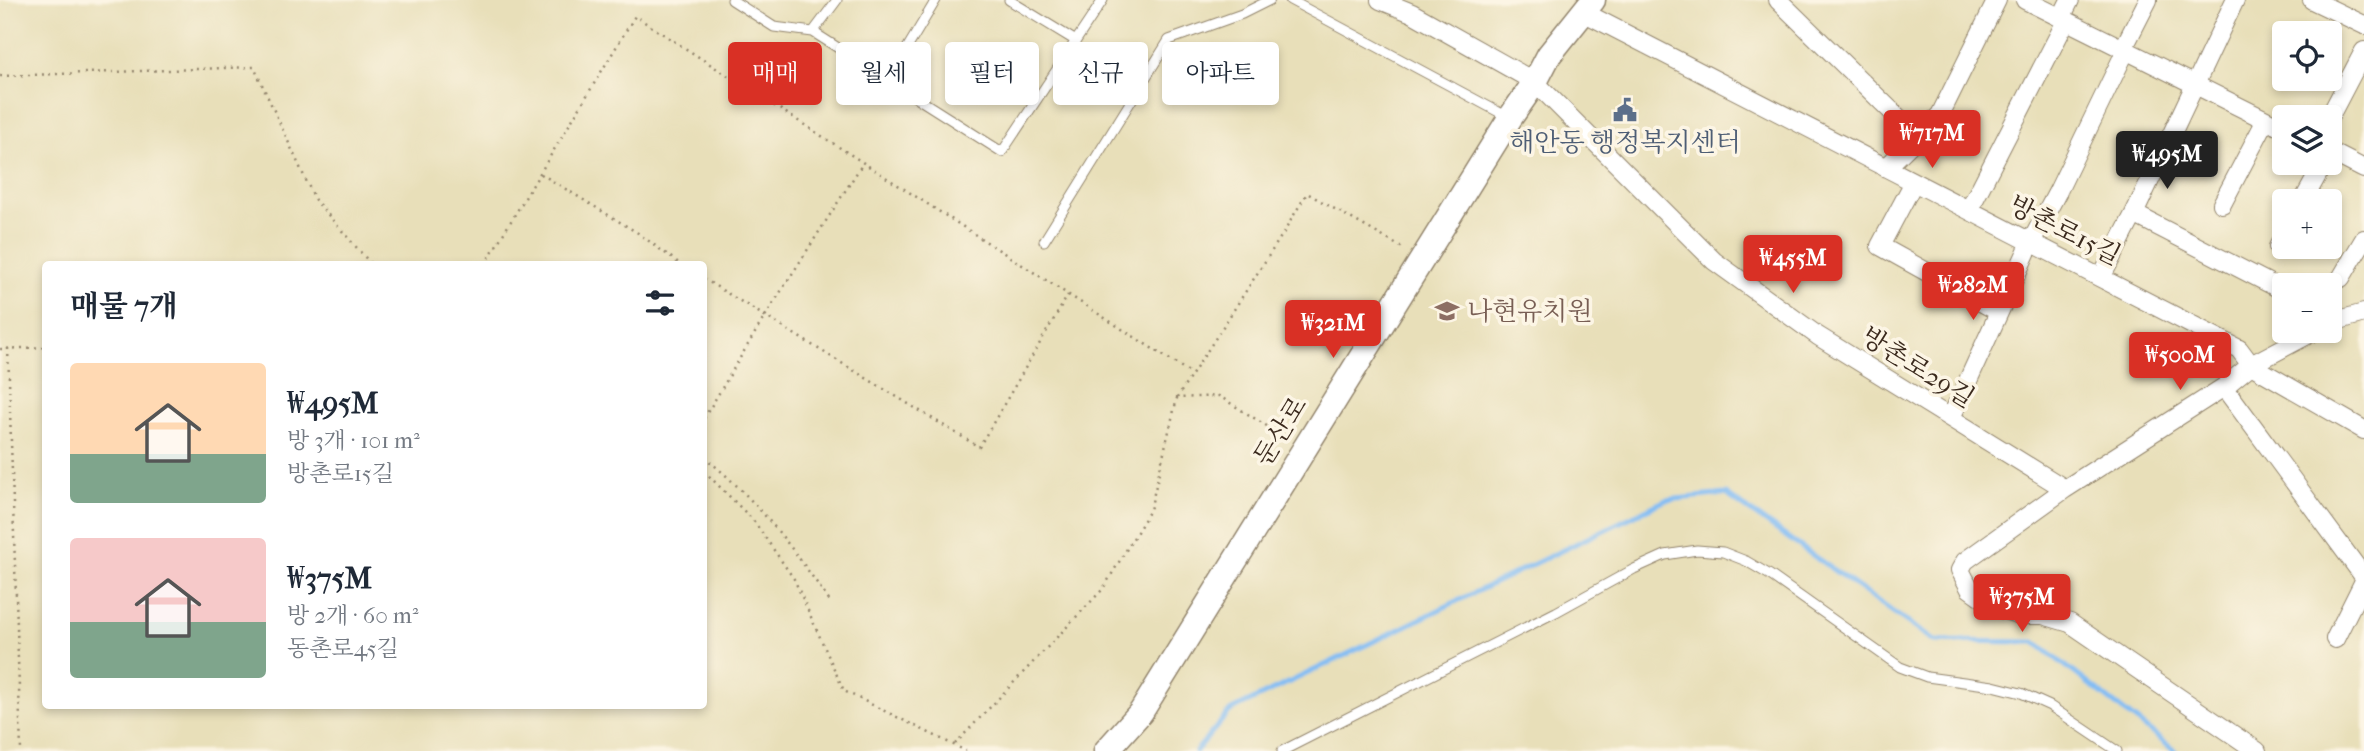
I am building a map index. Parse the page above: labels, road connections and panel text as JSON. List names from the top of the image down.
{
  "streets": {
    "street": ["방촌로15길", "방촌로29길", "둔산로"]
  },
  "crossings": [
    ["방촌로15길", "둔산로"],
    ["방촌로29길", "둔산로"]
  ],
  "places": {
    "public building": ["해안동 행정복지센터"],
    "school or university": ["나현유치원"]
  },
  "page": {
    "map_buttons": ["+", "−"],
    "chip": [
      "매매",
      "월세",
      "필터",
      "신규",
      "아파트"
    ],
    "price": [
      "₩717M",
      "₩495M",
      "₩455M",
      "₩282M",
      "₩321M",
      "₩500M",
      "₩375M"
    ],
    "heading": "매물 7개",
    "list": [
      {
        "name": "₩495M",
        "note": "방 3개 · 101 m² · 방촌로15길"
      },
      {
        "name": "₩375M",
        "note": "방 2개 · 60 m² · 동촌로45길"
      }
    ]
  }
}
